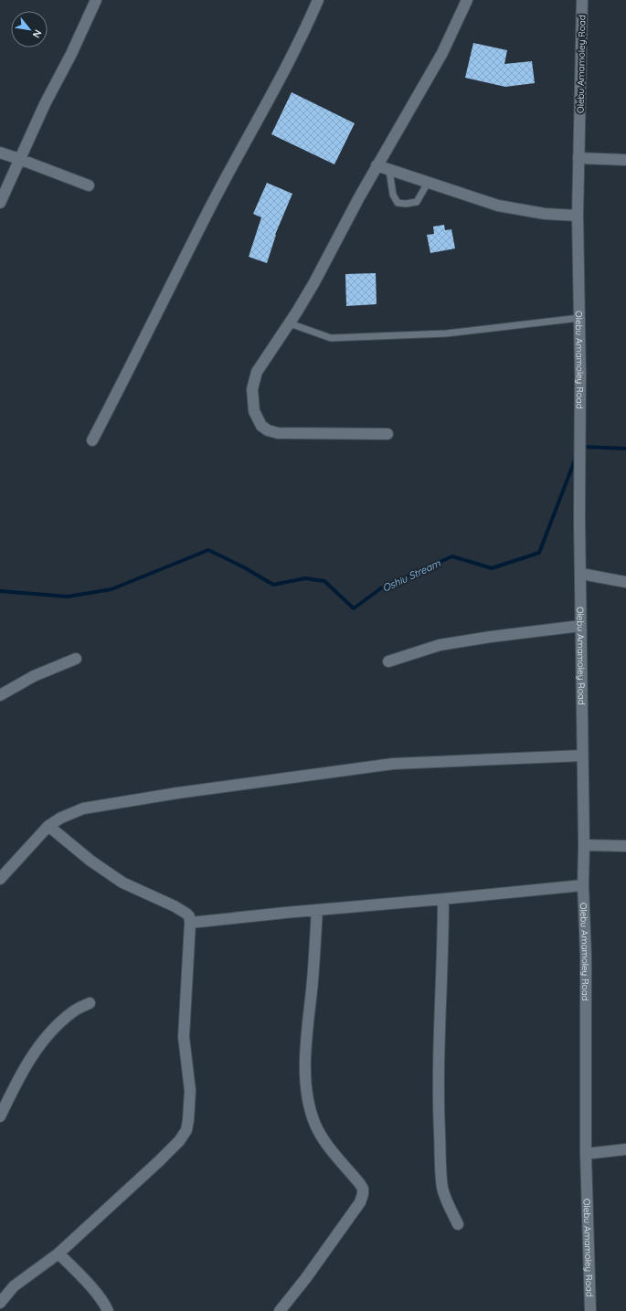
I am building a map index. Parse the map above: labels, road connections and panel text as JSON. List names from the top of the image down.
{
  "streets": {
    "street": ["Olebu Amamoley Road"]
  },
  "water": ["Oshiu Stream"],
  "north": "bottom right"
}
